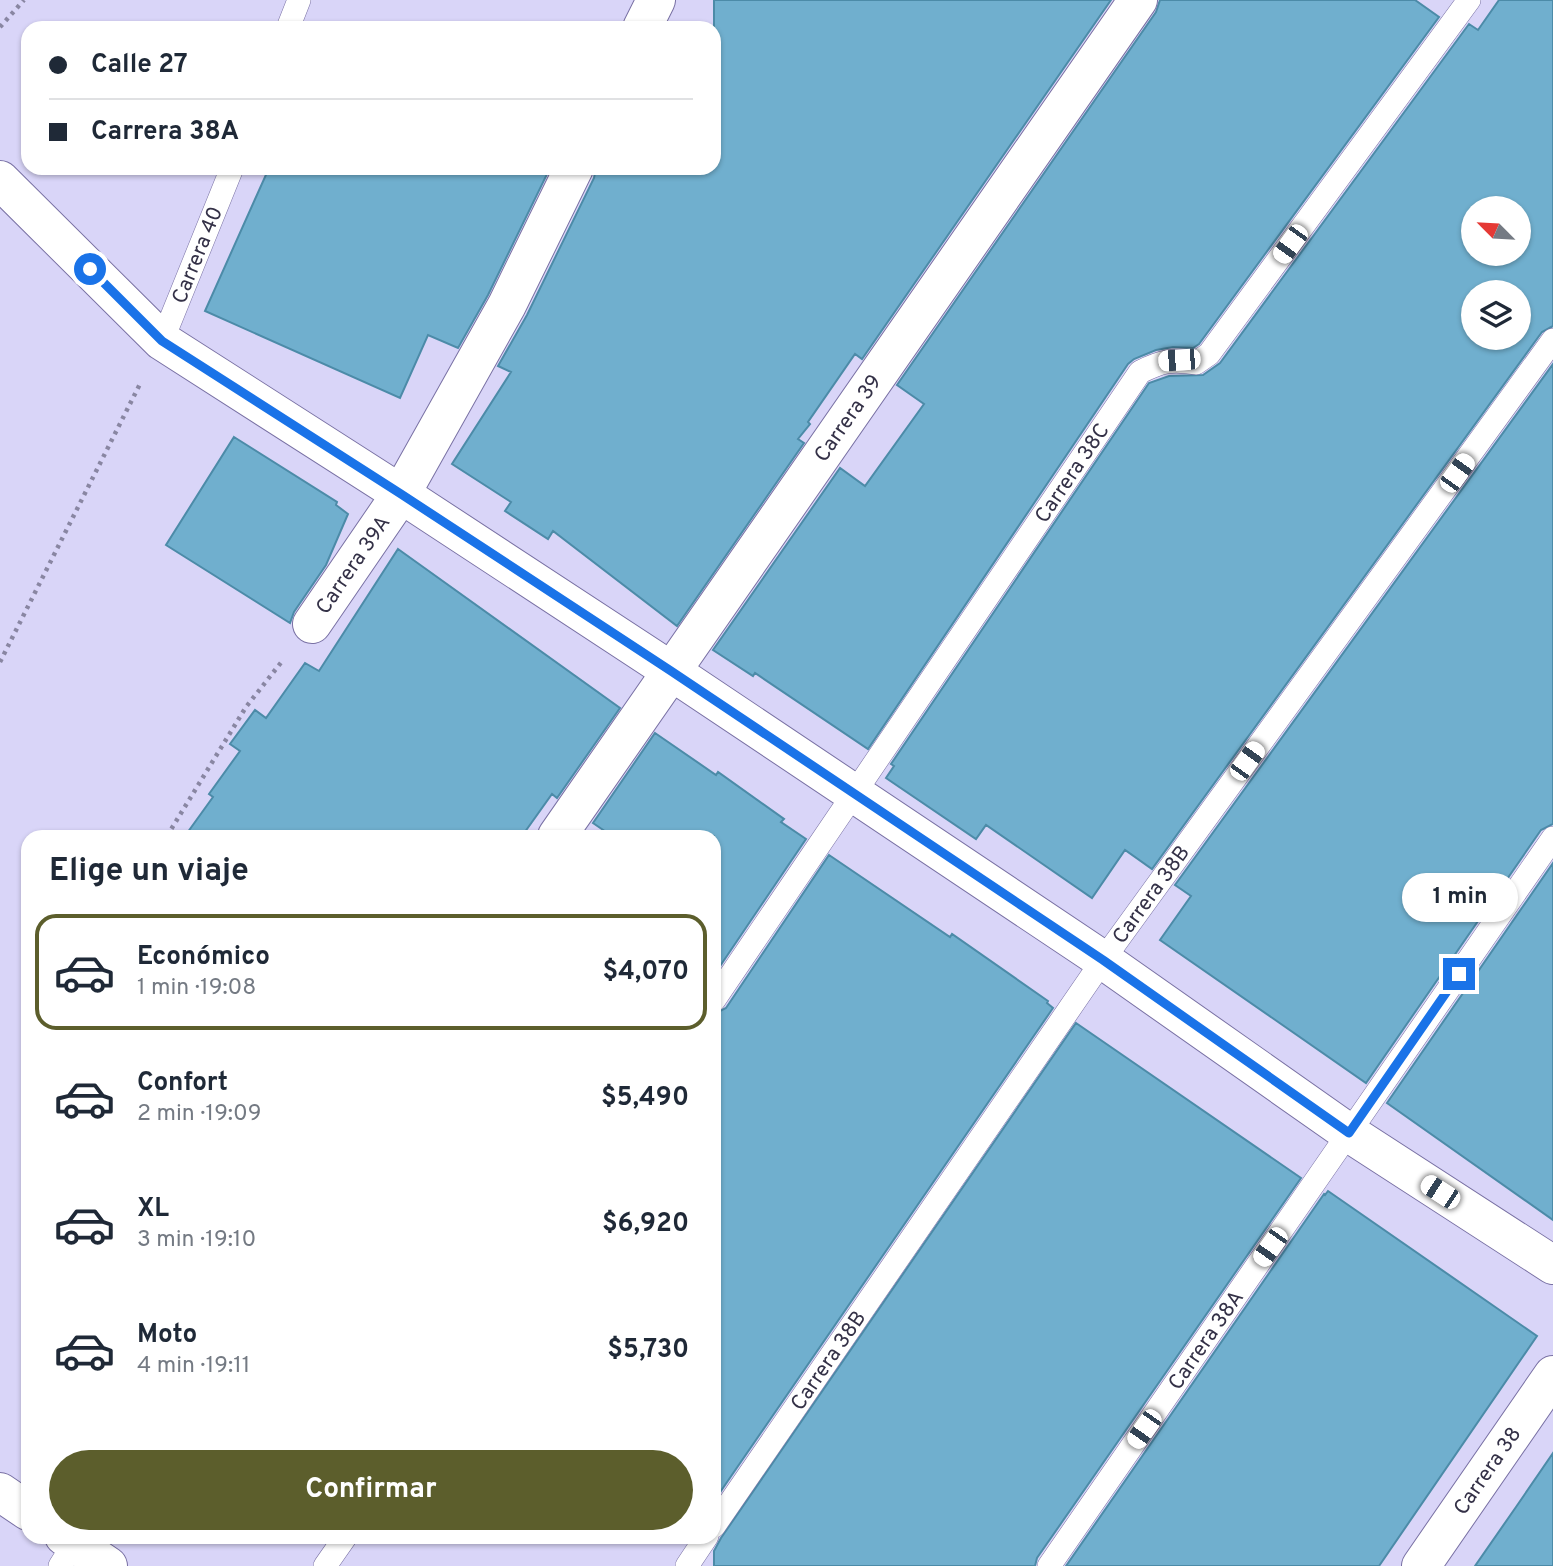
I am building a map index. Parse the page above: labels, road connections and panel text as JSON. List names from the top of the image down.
{
  "streets": {
    "street": ["Carrera 39", "Carrera 39A", "Carrera 38"],
    "lane": [
      "Carrera 40",
      "Carrera 38C",
      "Carrera 38B",
      "Carrera 38A"
    ]
  },
  "north": "top left",
  "page": {
    "banner": ["Calle 27", "Carrera 38A"],
    "heading": "Elige un viaje",
    "bubble": "1 min",
    "list": [
      {
        "name": "Económico",
        "note": "1 min · 19:08",
        "value": "$4,070"
      },
      {
        "name": "Confort",
        "note": "2 min · 19:09",
        "value": "$5,490"
      },
      {
        "name": "XL",
        "note": "3 min · 19:10",
        "value": "$6,920"
      },
      {
        "name": "Moto",
        "note": "4 min · 19:11",
        "value": "$5,730"
      }
    ],
    "buttons": "Confirmar"
  }
}
